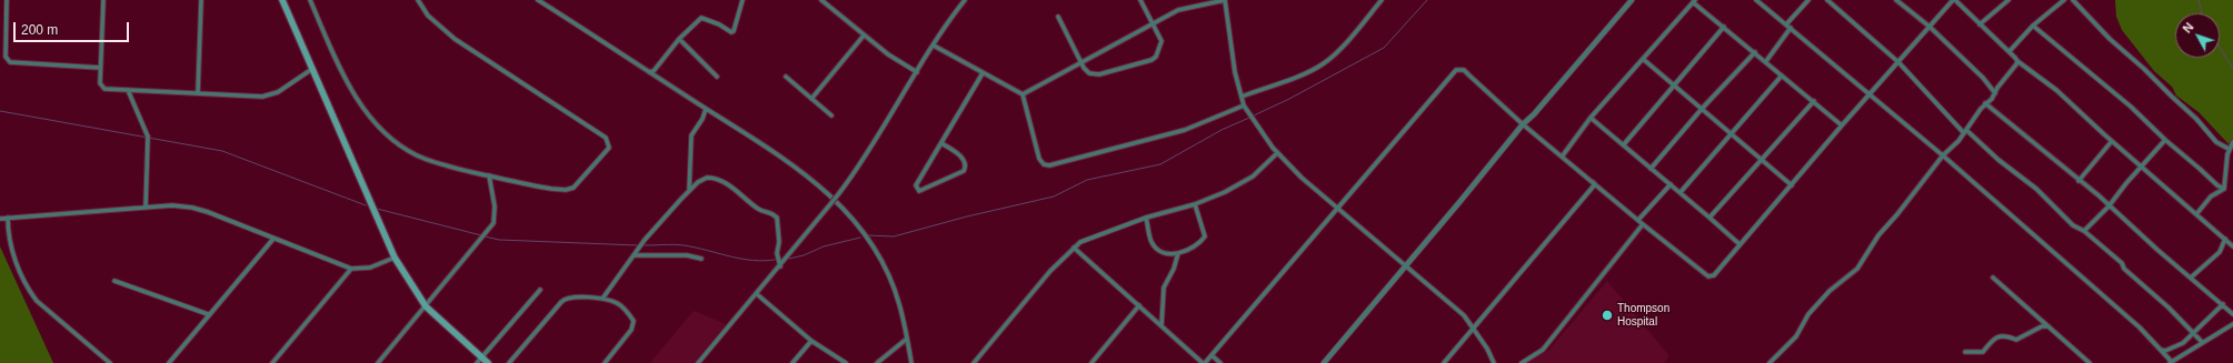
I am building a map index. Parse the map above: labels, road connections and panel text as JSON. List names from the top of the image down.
{
  "places": ["Thompson Hospital"],
  "scale_bar": "200 m",
  "north": "top left"
}
